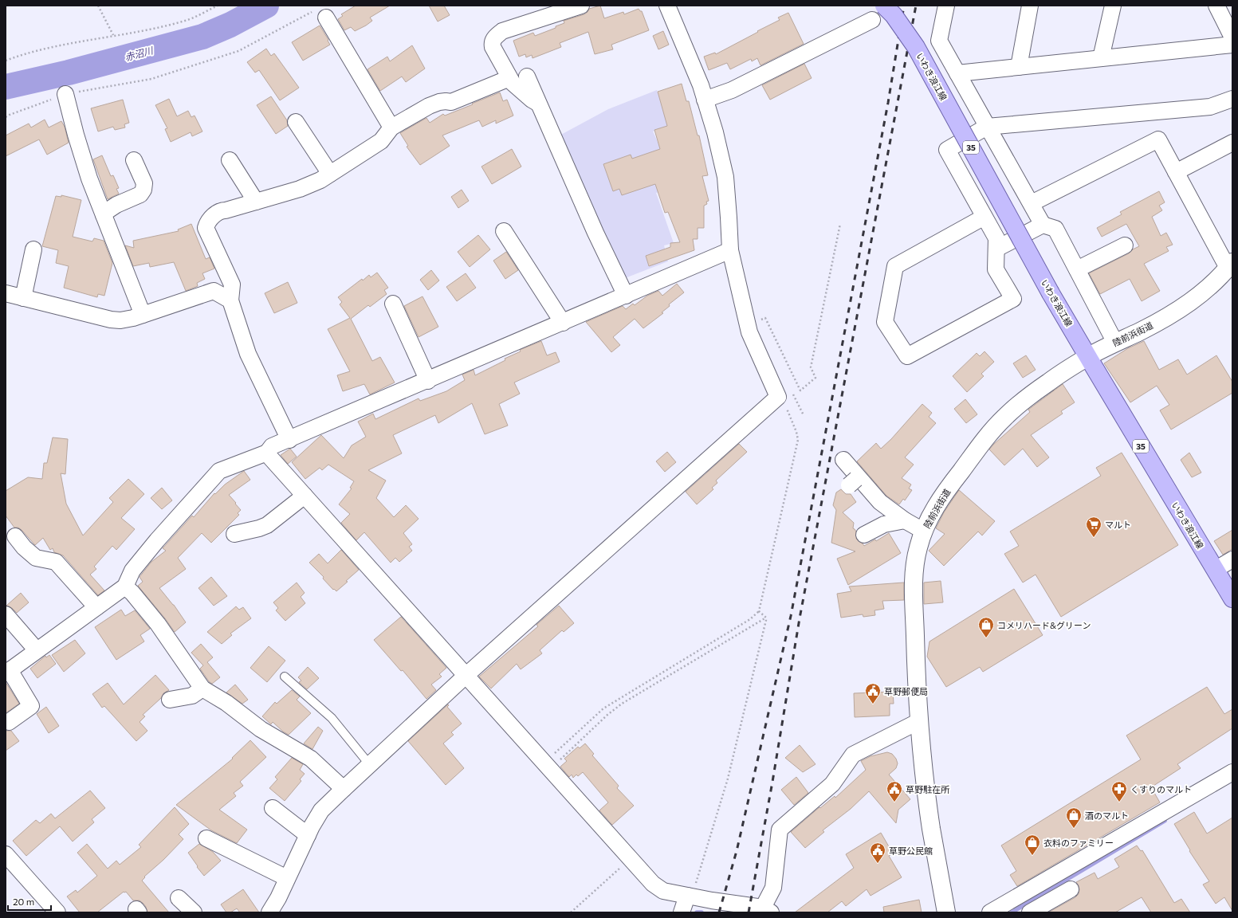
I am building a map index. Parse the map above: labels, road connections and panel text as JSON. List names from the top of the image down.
{
  "streets": {
    "main road": ["いわき浪江線", "35"],
    "street": ["陸前浜街道"]
  },
  "crossings": [
    ["いわき浪江線", "陸前浜街道"]
  ],
  "water": ["赤沼川"],
  "places": {
    "supermarket": ["マルト"],
    "shop": ["コメリハード&グリーン", "酒のマルト", "衣料のファミリー"],
    "public building": ["草野郵便局", "草野駐在所", "草野公民館"],
    "pharmacy": ["くすりのマルト"]
  },
  "scale_bar": "20 m"
}
